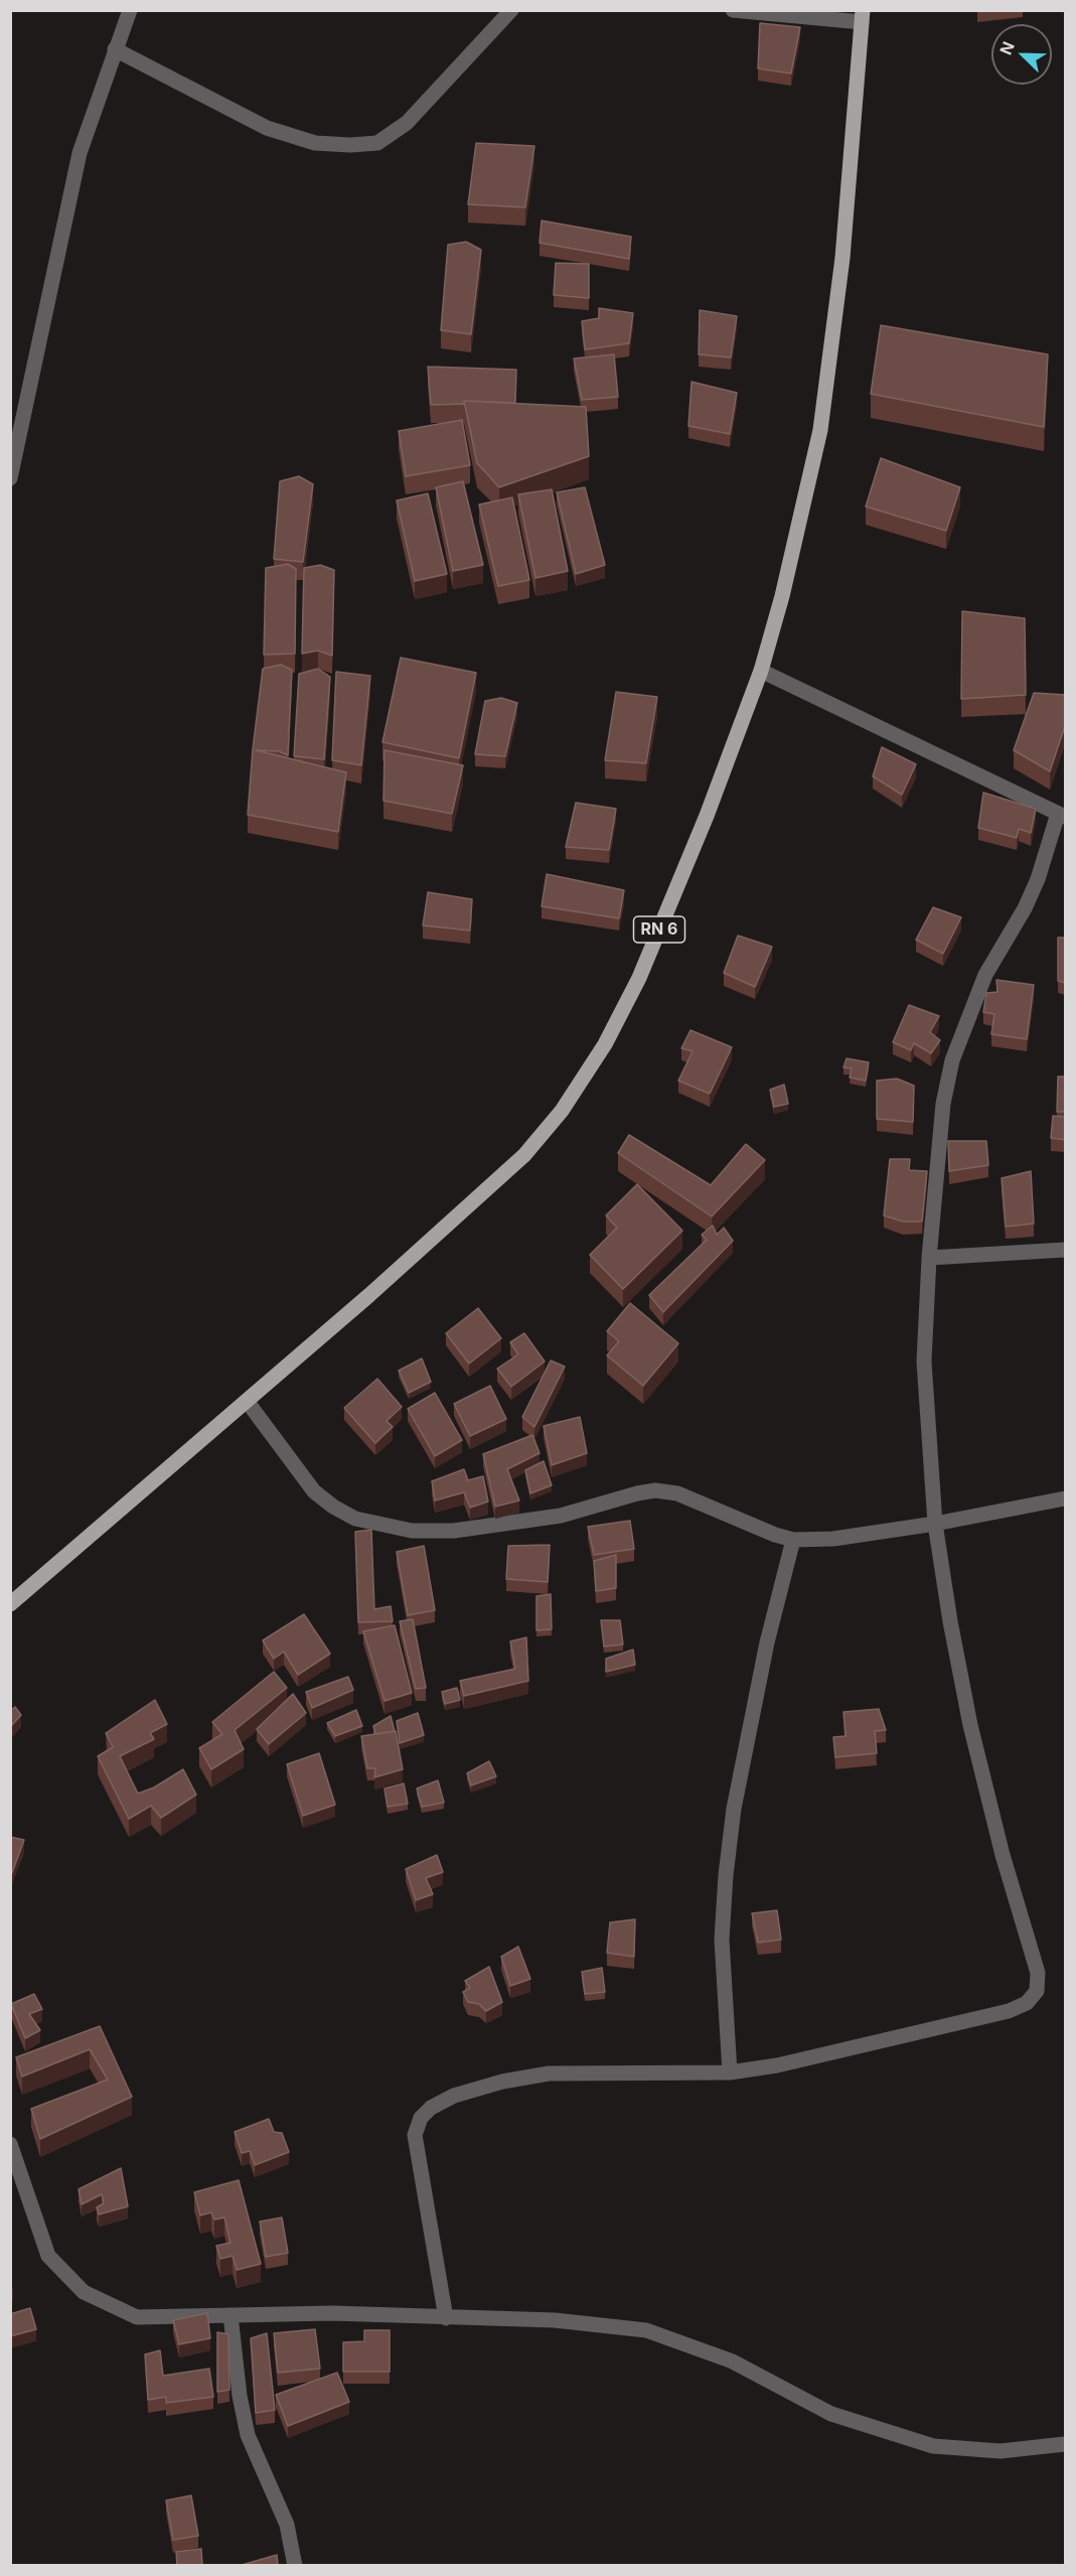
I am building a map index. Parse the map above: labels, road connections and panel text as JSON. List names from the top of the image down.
{
  "streets": {
    "main road": ["RN 6"]
  },
  "north": "top left"
}
